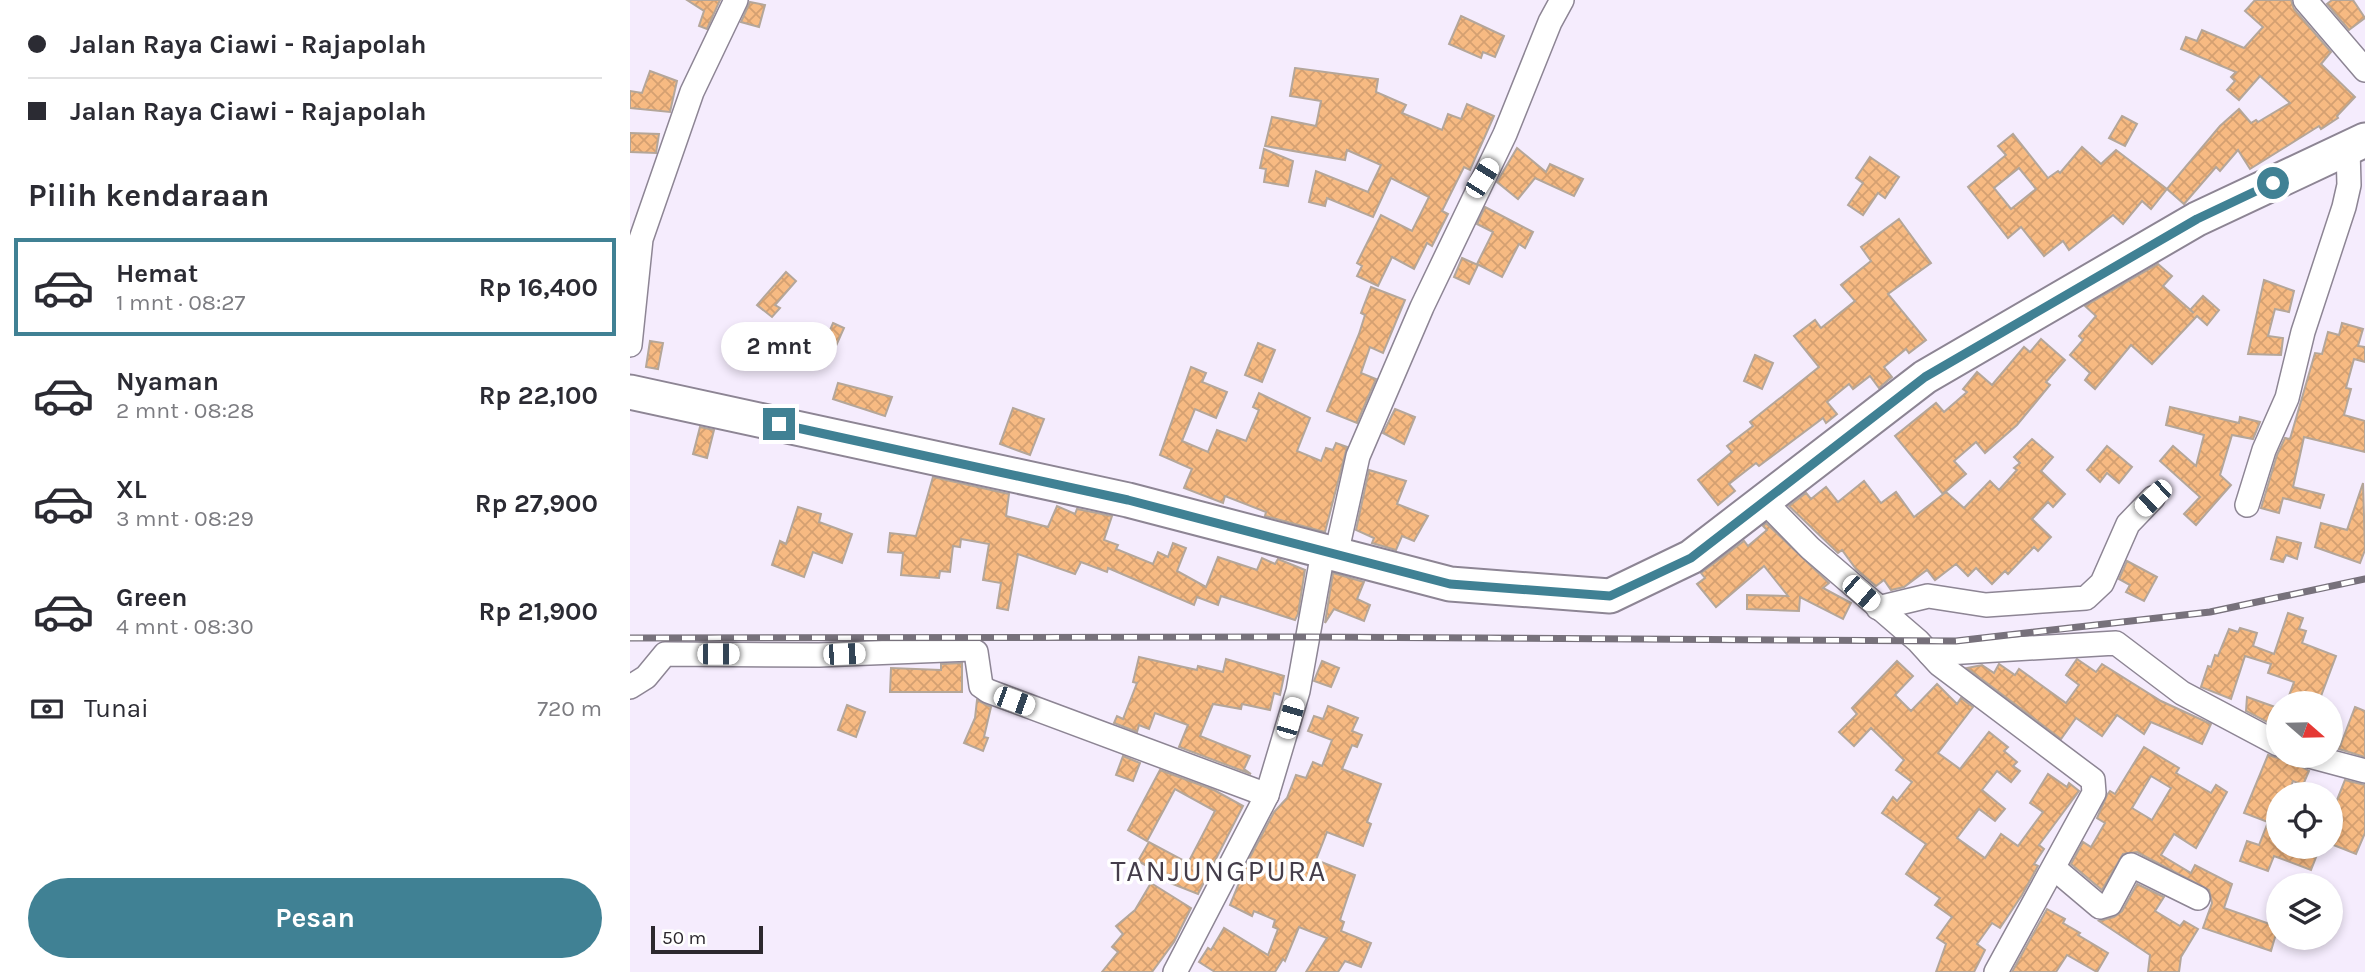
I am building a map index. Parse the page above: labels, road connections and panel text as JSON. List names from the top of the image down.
{
  "districts": ["TANJUNGPURA"],
  "scale_bar": "50 m",
  "north": "right",
  "page": {
    "banner": ["Jalan Raya Ciawi - Rajapolah", "Jalan Raya Ciawi - Rajapolah"],
    "heading": "Pilih kendaraan",
    "list": [
      {
        "name": "Hemat",
        "note": "1 mnt · 08:27",
        "value": "Rp 16,400"
      },
      {
        "name": "Nyaman",
        "note": "2 mnt · 08:28",
        "value": "Rp 22,100"
      },
      {
        "name": "XL",
        "note": "3 mnt · 08:29",
        "value": "Rp 27,900"
      },
      {
        "name": "Green",
        "note": "4 mnt · 08:30",
        "value": "Rp 21,900"
      }
    ],
    "bubble": "2 mnt",
    "pay": ["Tunai", "720 m"],
    "buttons": "Pesan",
    "scale": "50 m"
  }
}
